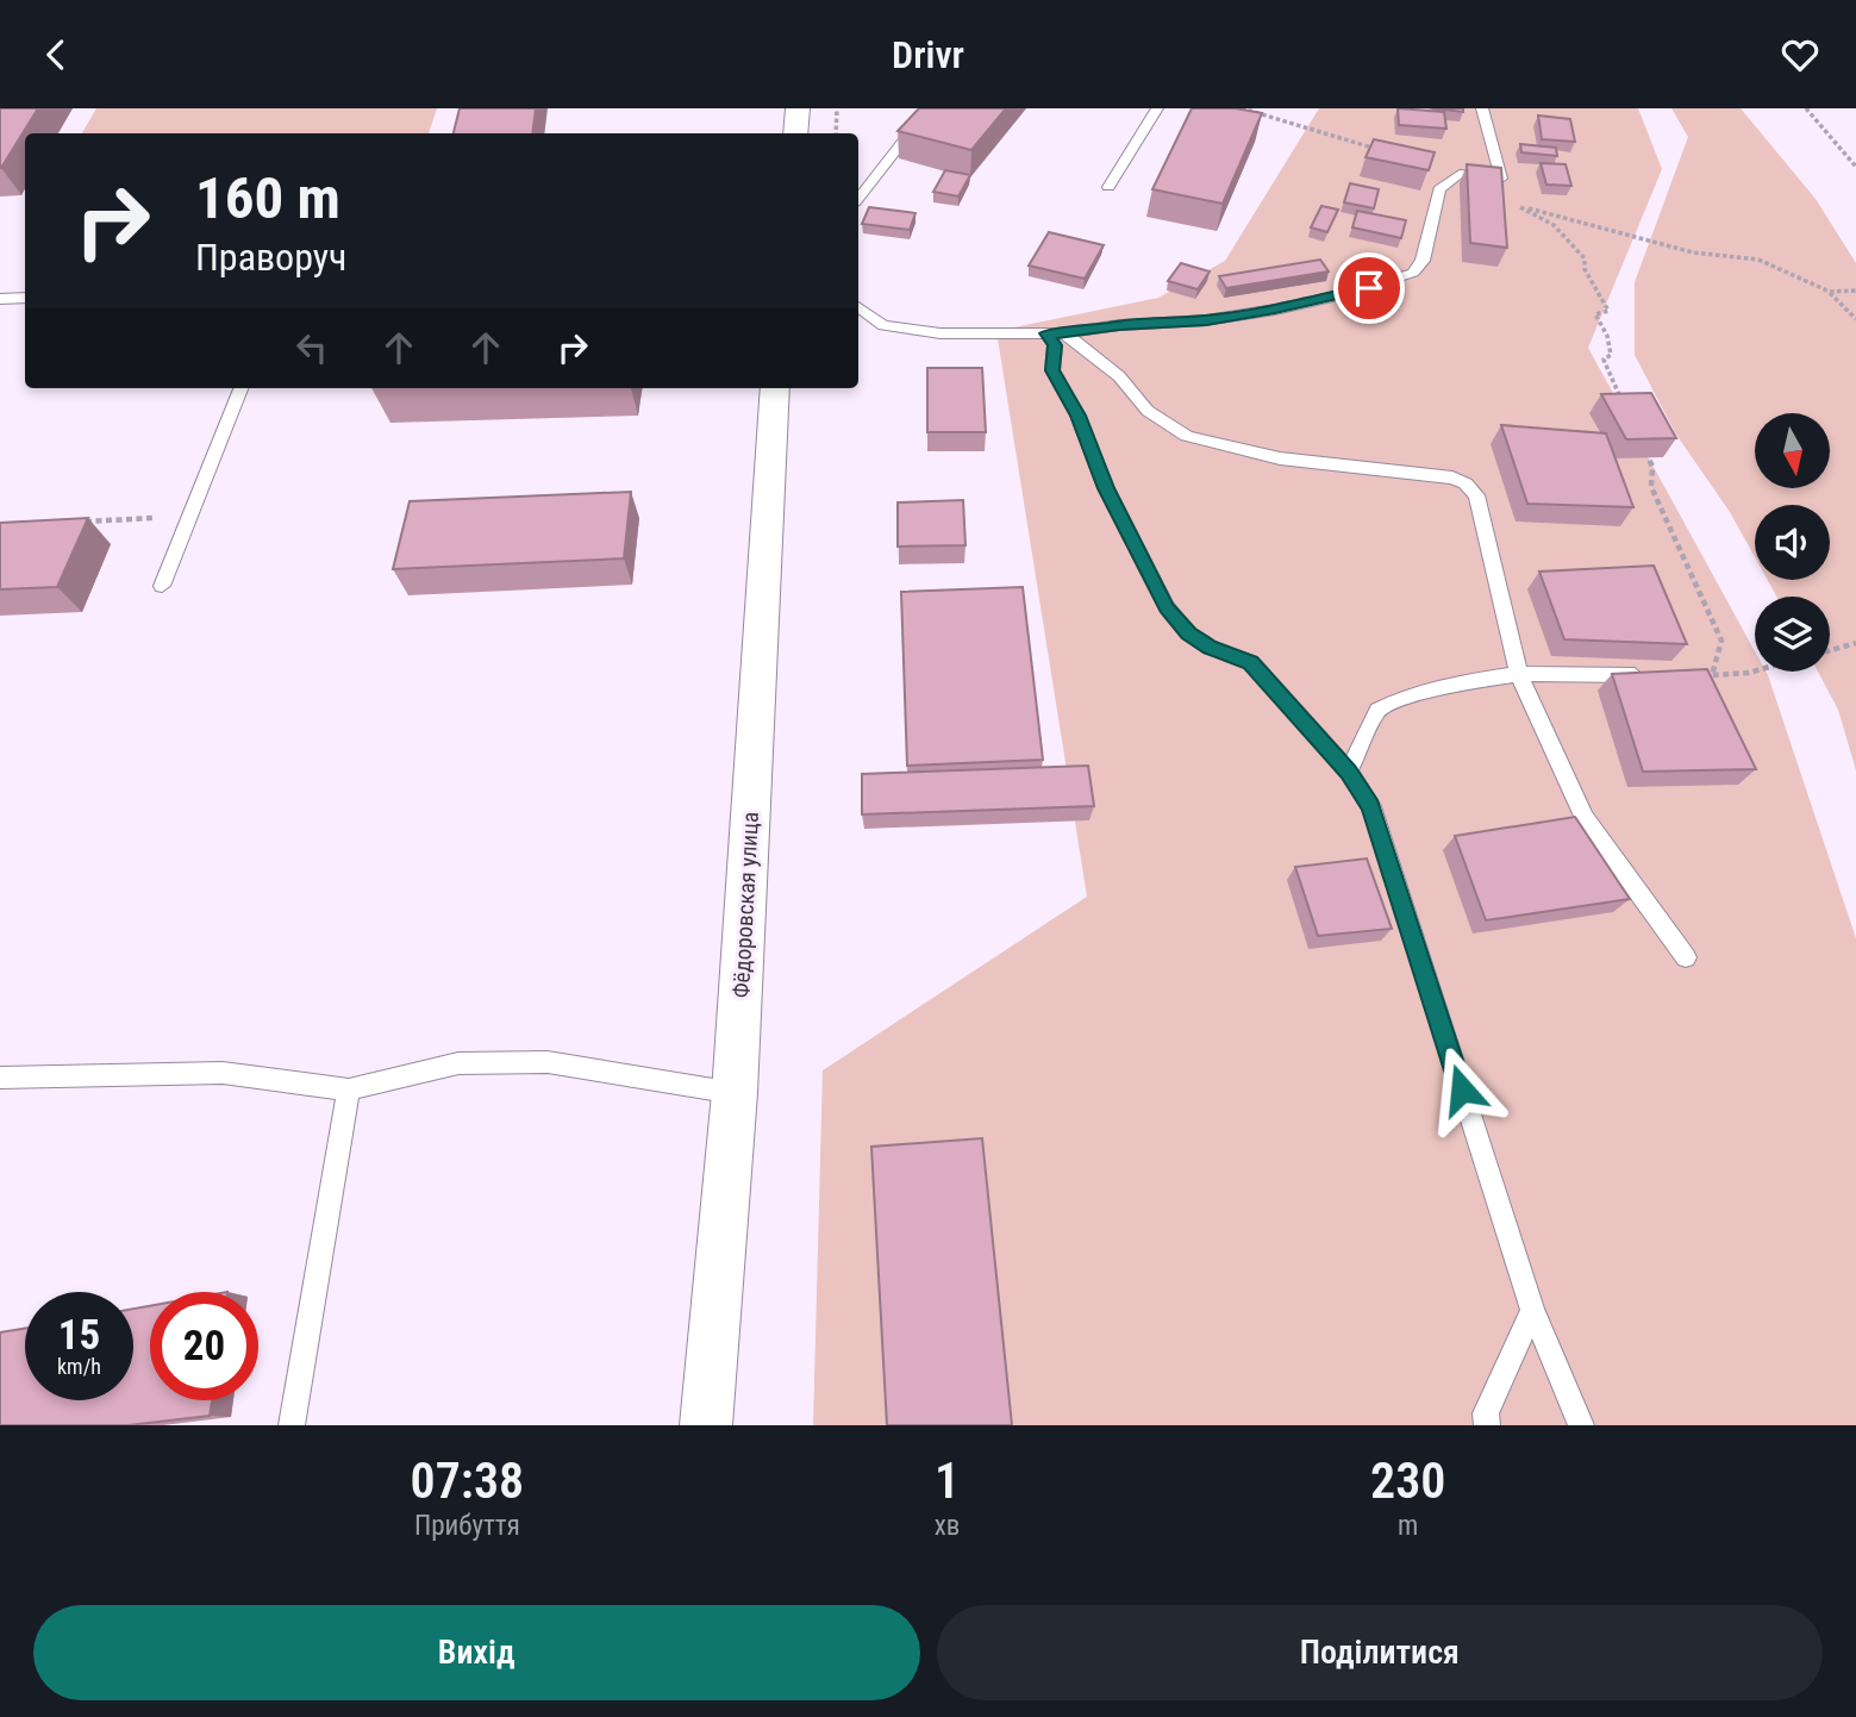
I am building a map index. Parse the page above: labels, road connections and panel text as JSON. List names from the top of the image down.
{
  "streets": {
    "street": ["Фёдоровская улица"]
  },
  "north": "bottom",
  "page": {
    "header": "Drivr",
    "turn": ["160 m", "Праворуч"],
    "speed": "15 km/h",
    "limit": "20",
    "eta": [
      "07:38",
      "Прибуття",
      "1",
      "хв",
      "230",
      "m"
    ],
    "buttons": ["Вихід", "Поділитися"]
  }
}
